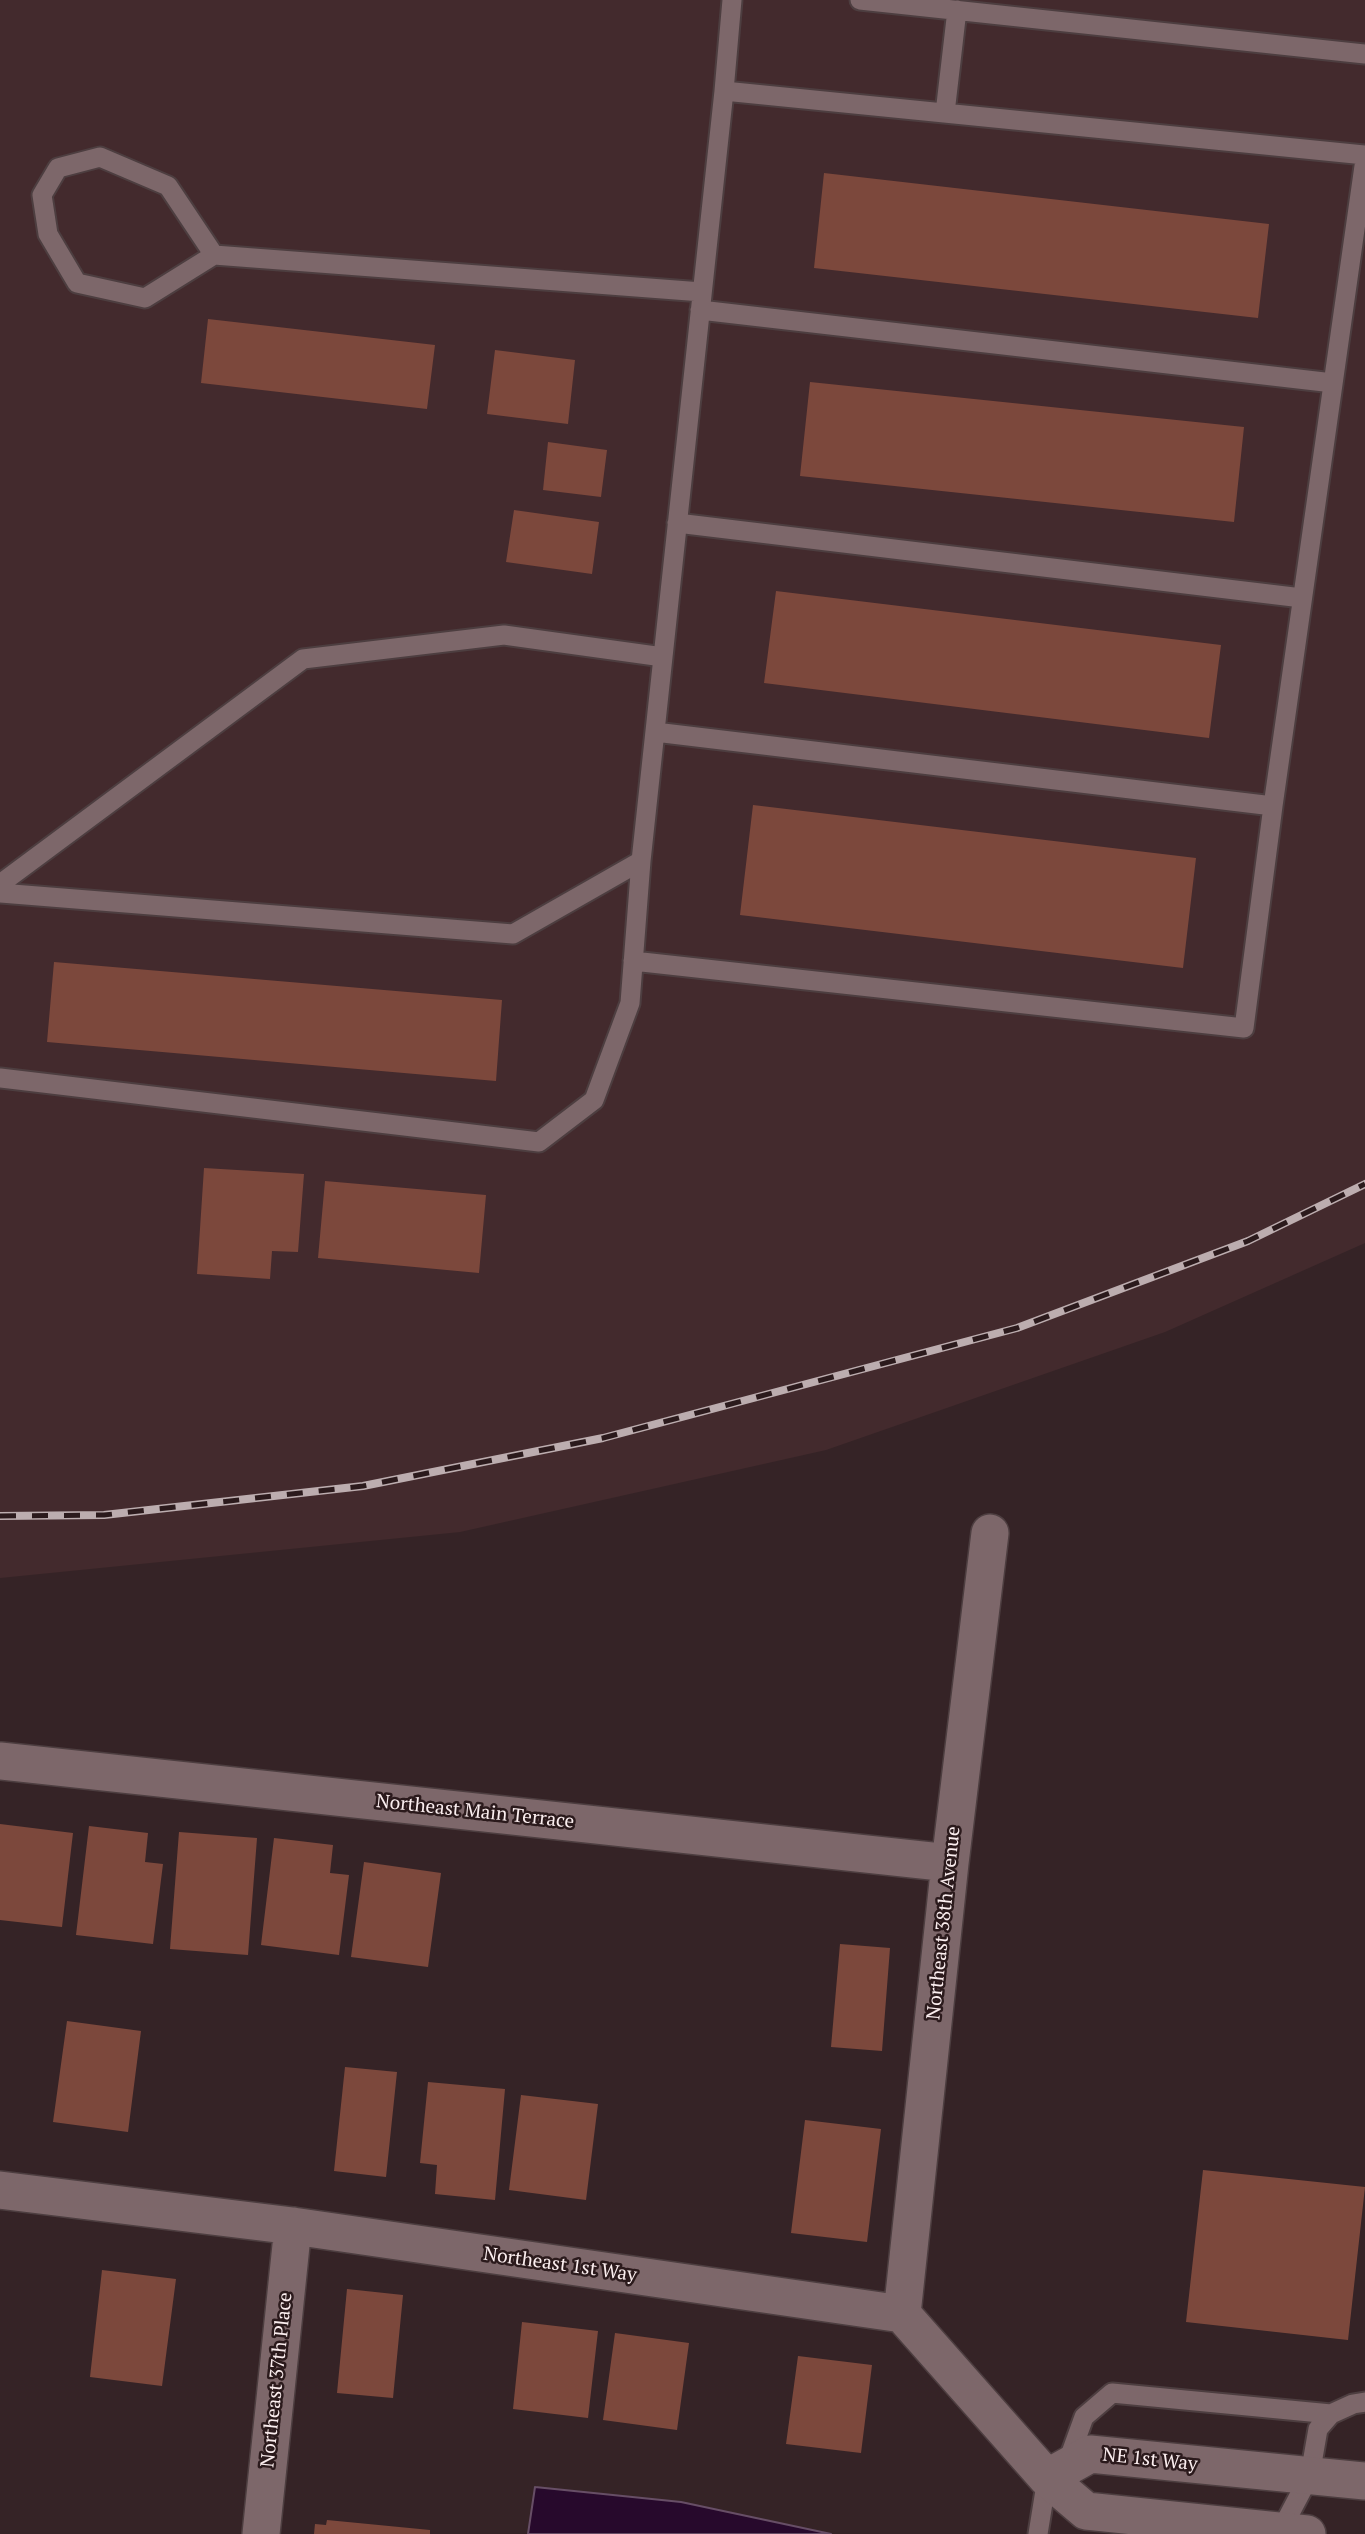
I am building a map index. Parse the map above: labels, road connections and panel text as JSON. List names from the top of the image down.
{
  "streets": {
    "street": [
      "Northeast Main Terrace",
      "Northeast 38th Avenue",
      "Northeast 1st Way",
      "Northeast 37th Place",
      "NE 1st Way"
    ]
  },
  "crossings": [
    ["Northeast Main Terrace", "Northeast 38th Avenue"],
    ["Northeast 38th Avenue", "Northeast 1st Way"],
    ["Northeast 1st Way", "Northeast 37th Place"]
  ]
}
